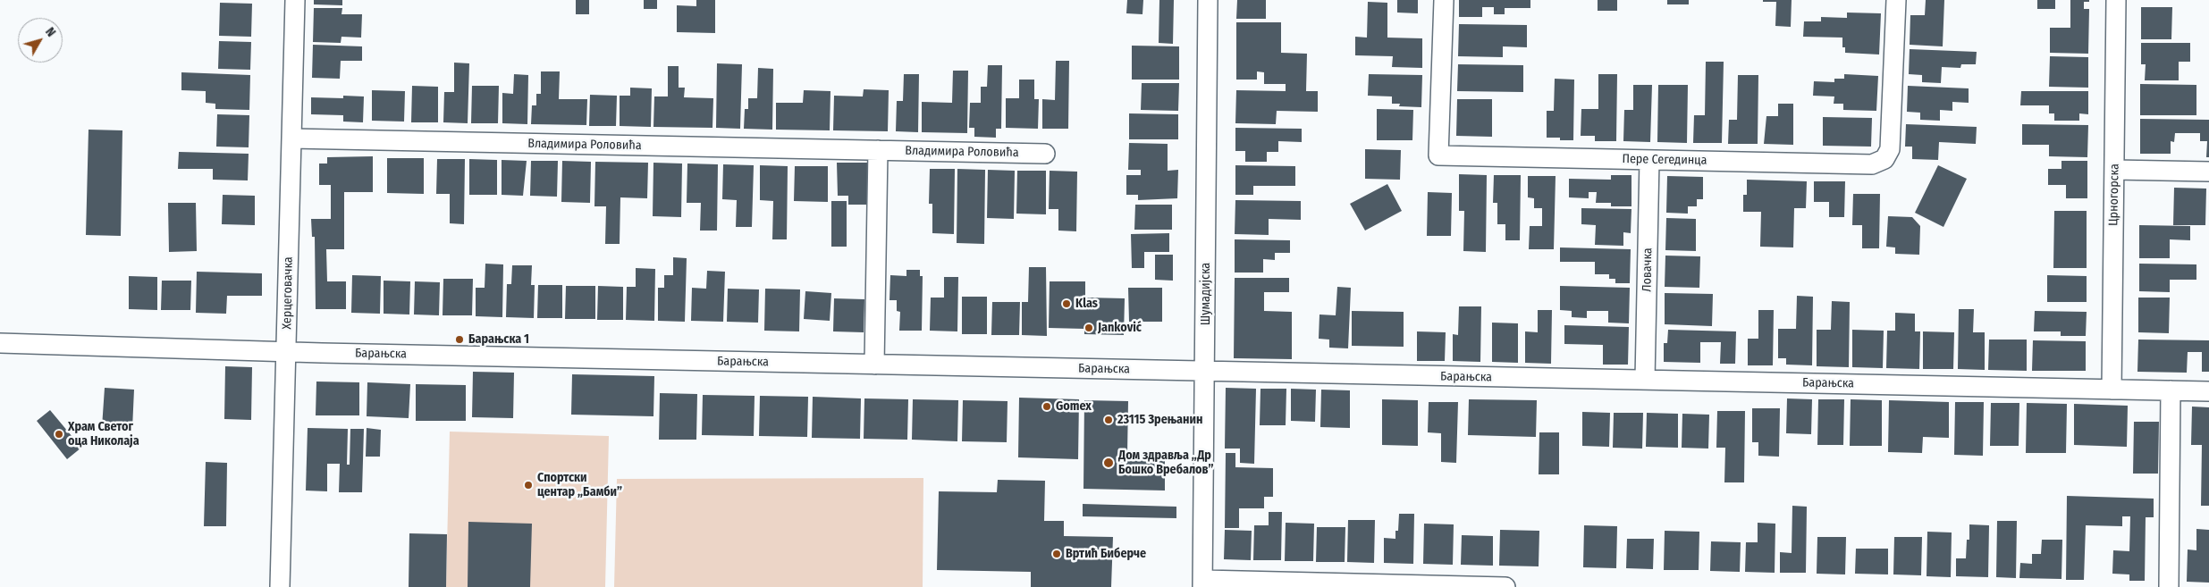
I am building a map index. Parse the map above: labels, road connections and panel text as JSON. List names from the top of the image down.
{
  "streets": {
    "street": [
      "Владимира Роловића",
      "Пере Сегединца",
      "Црногорска",
      "Ловачка",
      "Херцеговачка",
      "Шумадијска",
      "Барањска"
    ]
  },
  "crossings": [
    ["Владимира Роловића", "Херцеговачка"],
    ["Пере Сегединца", "Ловачка"],
    ["Црногорска", "Барањска"],
    ["Ловачка", "Барањска"],
    ["Херцеговачка", "Барањска"],
    ["Шумадијска", "Барањска"]
  ],
  "places": [
    "Klas",
    "Janković",
    "Барањска 1",
    "Gomex",
    "23115 Зрењанин",
    "Храм Светог оца Николаја",
    "Дом здравља „Др Бошко Вребалов”",
    "Спортски центар „Бамби”",
    "Вртић Биберче"
  ],
  "north": "top right"
}
